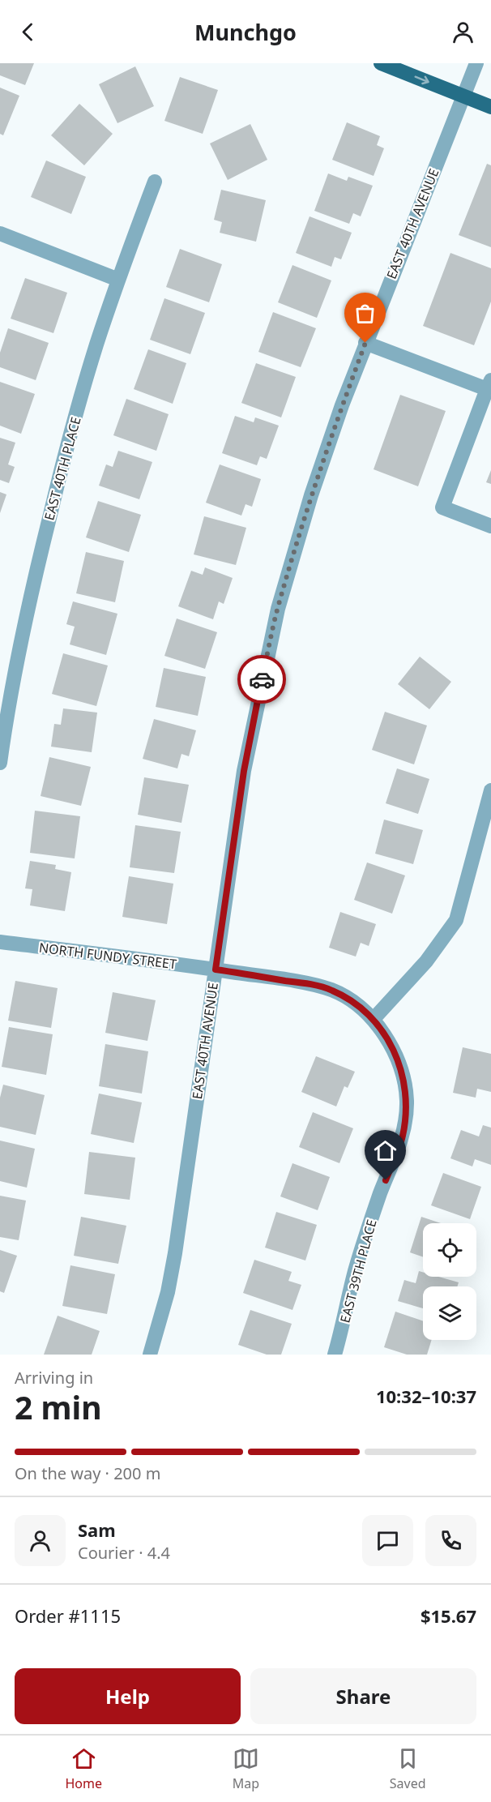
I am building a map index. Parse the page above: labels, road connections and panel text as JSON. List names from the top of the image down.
{
  "streets": {
    "street": [
      "EAST 40TH AVENUE",
      "EAST 40TH PLACE",
      "NORTH FUNDY STREET",
      "EAST 39TH PLACE"
    ]
  },
  "crossings": [
    ["EAST 40TH AVENUE", "NORTH FUNDY STREET"],
    ["EAST 40TH AVENUE", "EAST 39TH PLACE"],
    ["NORTH FUNDY STREET", "EAST 39TH PLACE"]
  ],
  "page": {
    "header": "Munchgo",
    "heading": ["2 min", "Arriving in", "10:32–10:37"],
    "panel": [
      "Sam",
      "Courier · 4.4",
      "Order #1115",
      "$15.67"
    ],
    "bar": "On the way · 200 m",
    "buttons": ["Help", "Share"],
    "tabs": ["Home", "Map", "Saved"]
  }
}
